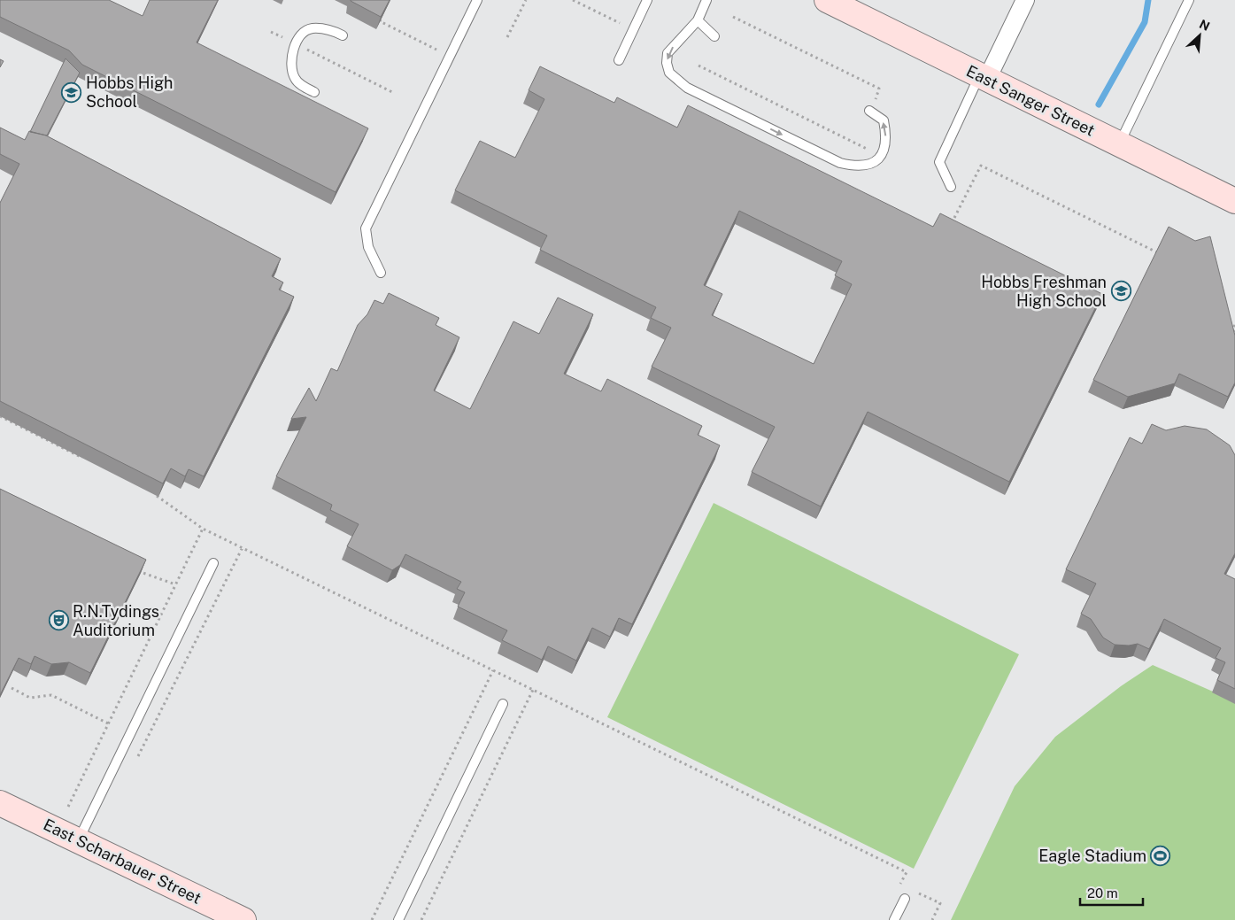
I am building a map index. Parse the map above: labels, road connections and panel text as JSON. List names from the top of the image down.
{
  "streets": {
    "main road": ["East Sanger Street", "East Scharbauer Street"]
  },
  "places": {
    "school or university": ["Hobbs High School", "Hobbs Freshman High School"],
    "theatre": ["R.N.Tydings Auditorium"],
    "sports": ["Eagle Stadium"]
  },
  "scale_bar": "20 m",
  "north": "top right"
}
